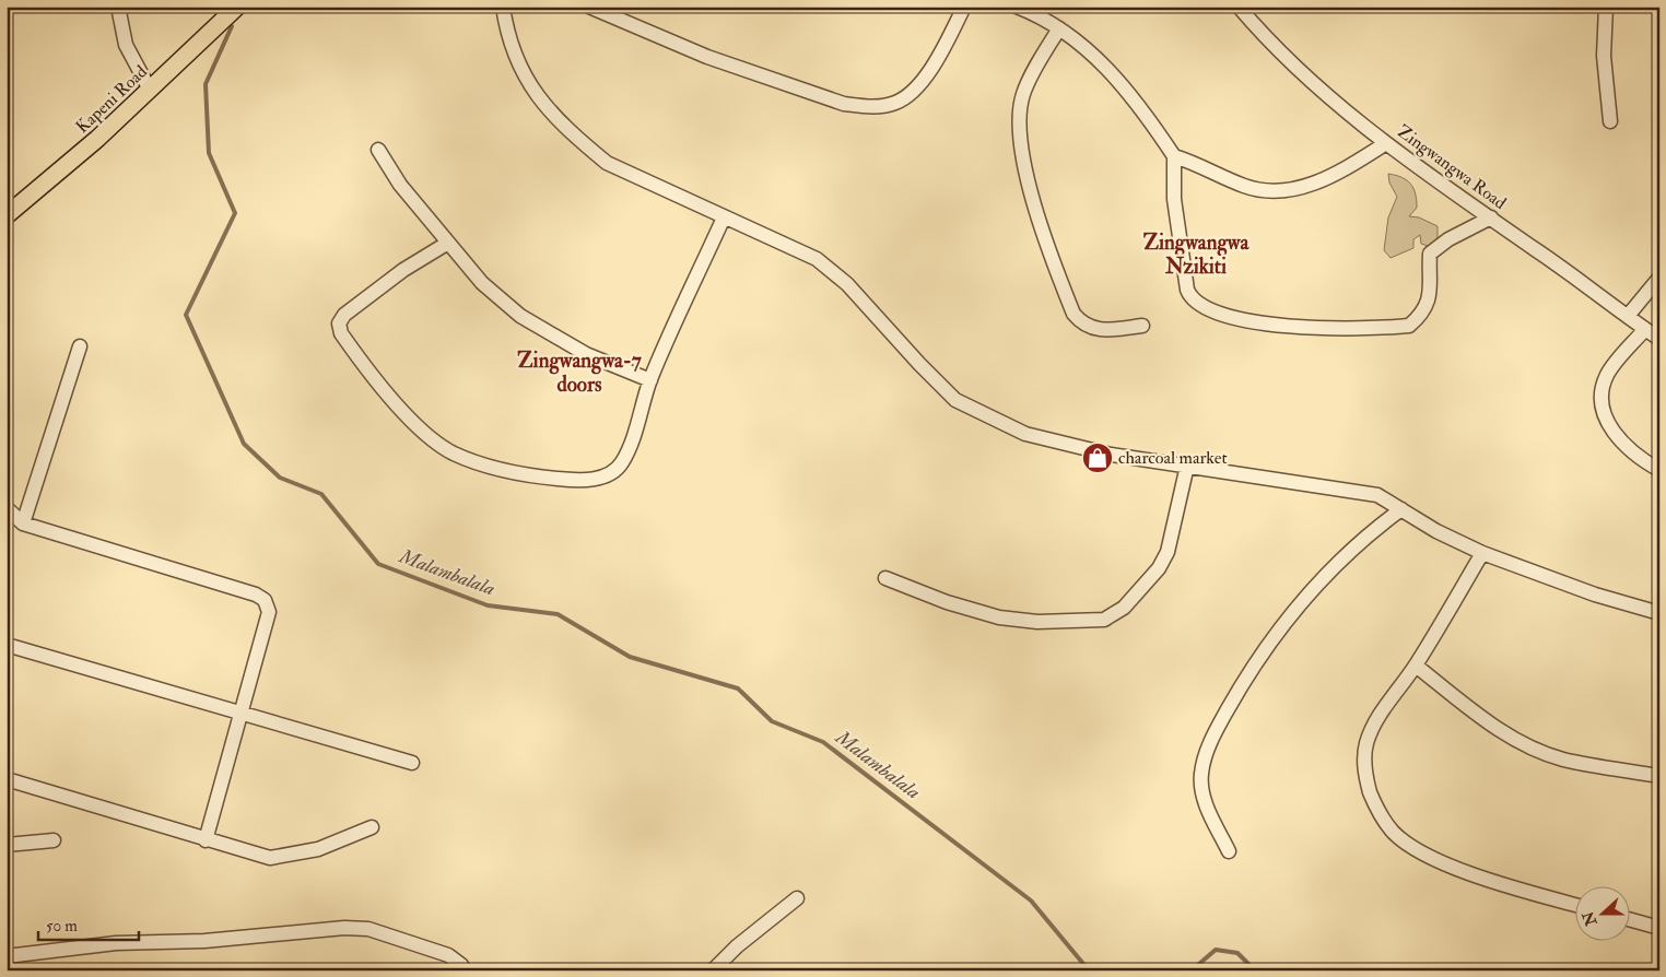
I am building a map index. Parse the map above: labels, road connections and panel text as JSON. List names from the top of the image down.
{
  "streets": {
    "main road": ["Kapeni Road"],
    "street": ["Zingwangwa Road"]
  },
  "districts": ["Zingwangwa Nzikiti", "Zingwangwa-7 doors"],
  "water": ["Malambalala"],
  "places": {
    "shop": ["charcoal market"]
  },
  "scale_bar": "50 m",
  "north": "left"
}
